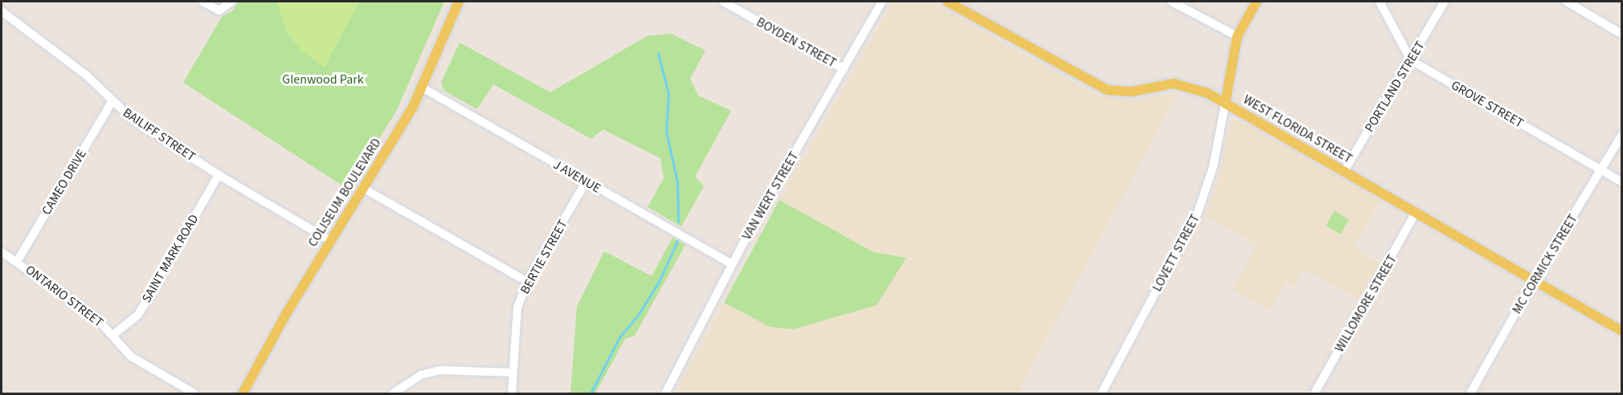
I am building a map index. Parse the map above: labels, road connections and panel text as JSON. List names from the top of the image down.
{
  "streets": {
    "main road": ["WEST FLORIDA STREET", "COLISEUM BOULEVARD"],
    "street": [
      "BOYDEN STREET",
      "PORTLAND STREET",
      "GROVE STREET",
      "BAILIFF STREET",
      "J AVENUE",
      "CAMEO DRIVE",
      "VAN WERT STREET",
      "LOVETT STREET",
      "BERTIE STREET",
      "SAINT MARK ROAD",
      "MC CORMICK STREET",
      "ONTARIO STREET",
      "WILLOMORE STREET"
    ]
  },
  "crossings": [
    ["BOYDEN STREET", "VAN WERT STREET"],
    ["PORTLAND STREET", "GROVE STREET"],
    ["PORTLAND STREET", "WEST FLORIDA STREET"],
    ["GROVE STREET", "MC CORMICK STREET"],
    ["WEST FLORIDA STREET", "LOVETT STREET"],
    ["WEST FLORIDA STREET", "MC CORMICK STREET"],
    ["WEST FLORIDA STREET", "WILLOMORE STREET"],
    ["BAILIFF STREET", "CAMEO DRIVE"],
    ["BAILIFF STREET", "COLISEUM BOULEVARD"],
    ["BAILIFF STREET", "SAINT MARK ROAD"],
    ["J AVENUE", "COLISEUM BOULEVARD"],
    ["J AVENUE", "VAN WERT STREET"],
    ["J AVENUE", "BERTIE STREET"],
    ["CAMEO DRIVE", "ONTARIO STREET"],
    ["SAINT MARK ROAD", "ONTARIO STREET"]
  ],
  "parks": ["Glenwood Park"]
}
